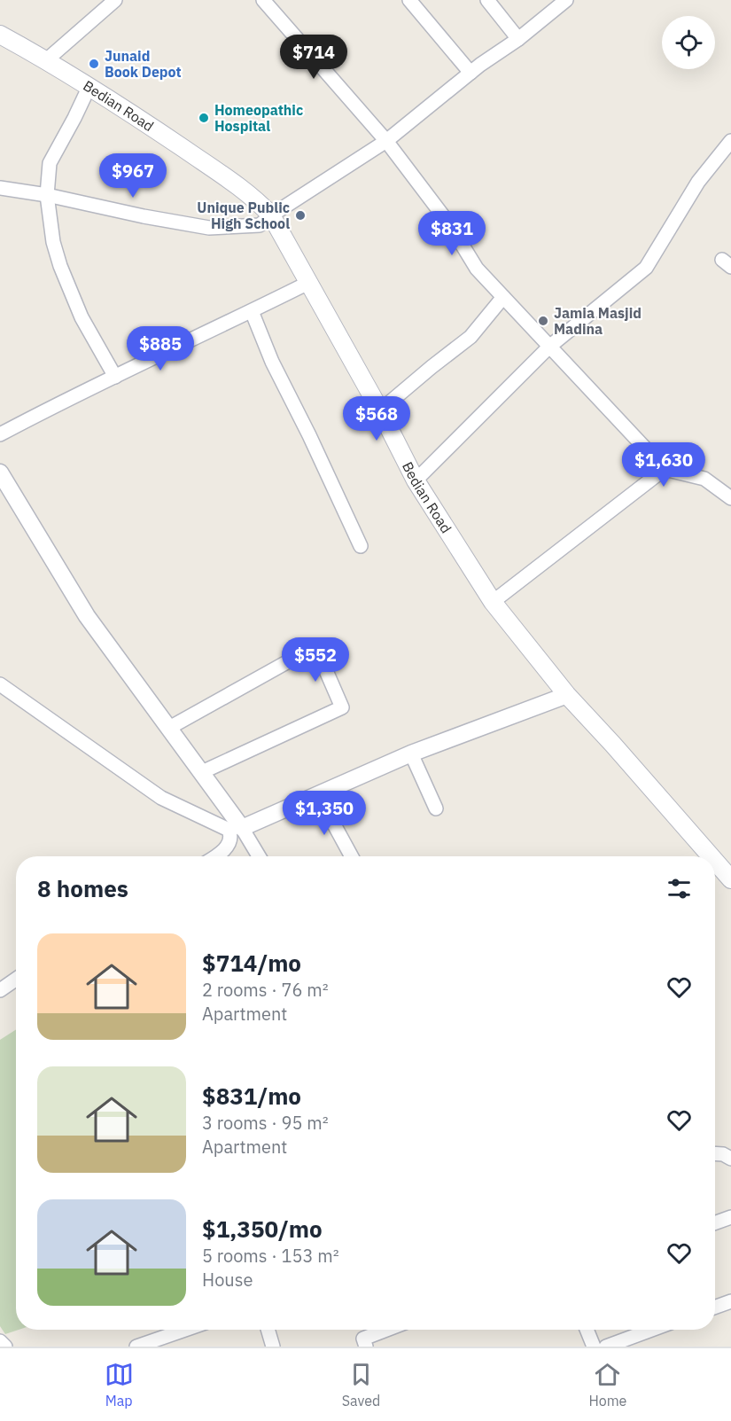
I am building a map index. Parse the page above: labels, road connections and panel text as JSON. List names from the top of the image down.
{
  "streets": {
    "main road": ["Bedian Road"]
  },
  "places": [
    "Junaid Book Depot",
    "Homeopathic Hospital",
    "Unique Public High School",
    "Jamia Masjid Madina"
  ],
  "page": {
    "price": [
      "$714",
      "$967",
      "$831",
      "$885",
      "$568",
      "$1,630",
      "$552",
      "$1,350"
    ],
    "heading": "8 homes",
    "list": [
      {
        "name": "$714/mo",
        "note": "2 rooms · 76 m² · Apartment"
      },
      {
        "name": "$831/mo",
        "note": "3 rooms · 95 m² · Apartment"
      },
      {
        "name": "$1,350/mo",
        "note": "5 rooms · 153 m² · House"
      }
    ],
    "tabs": ["Map", "Saved", "Home"]
  }
}
